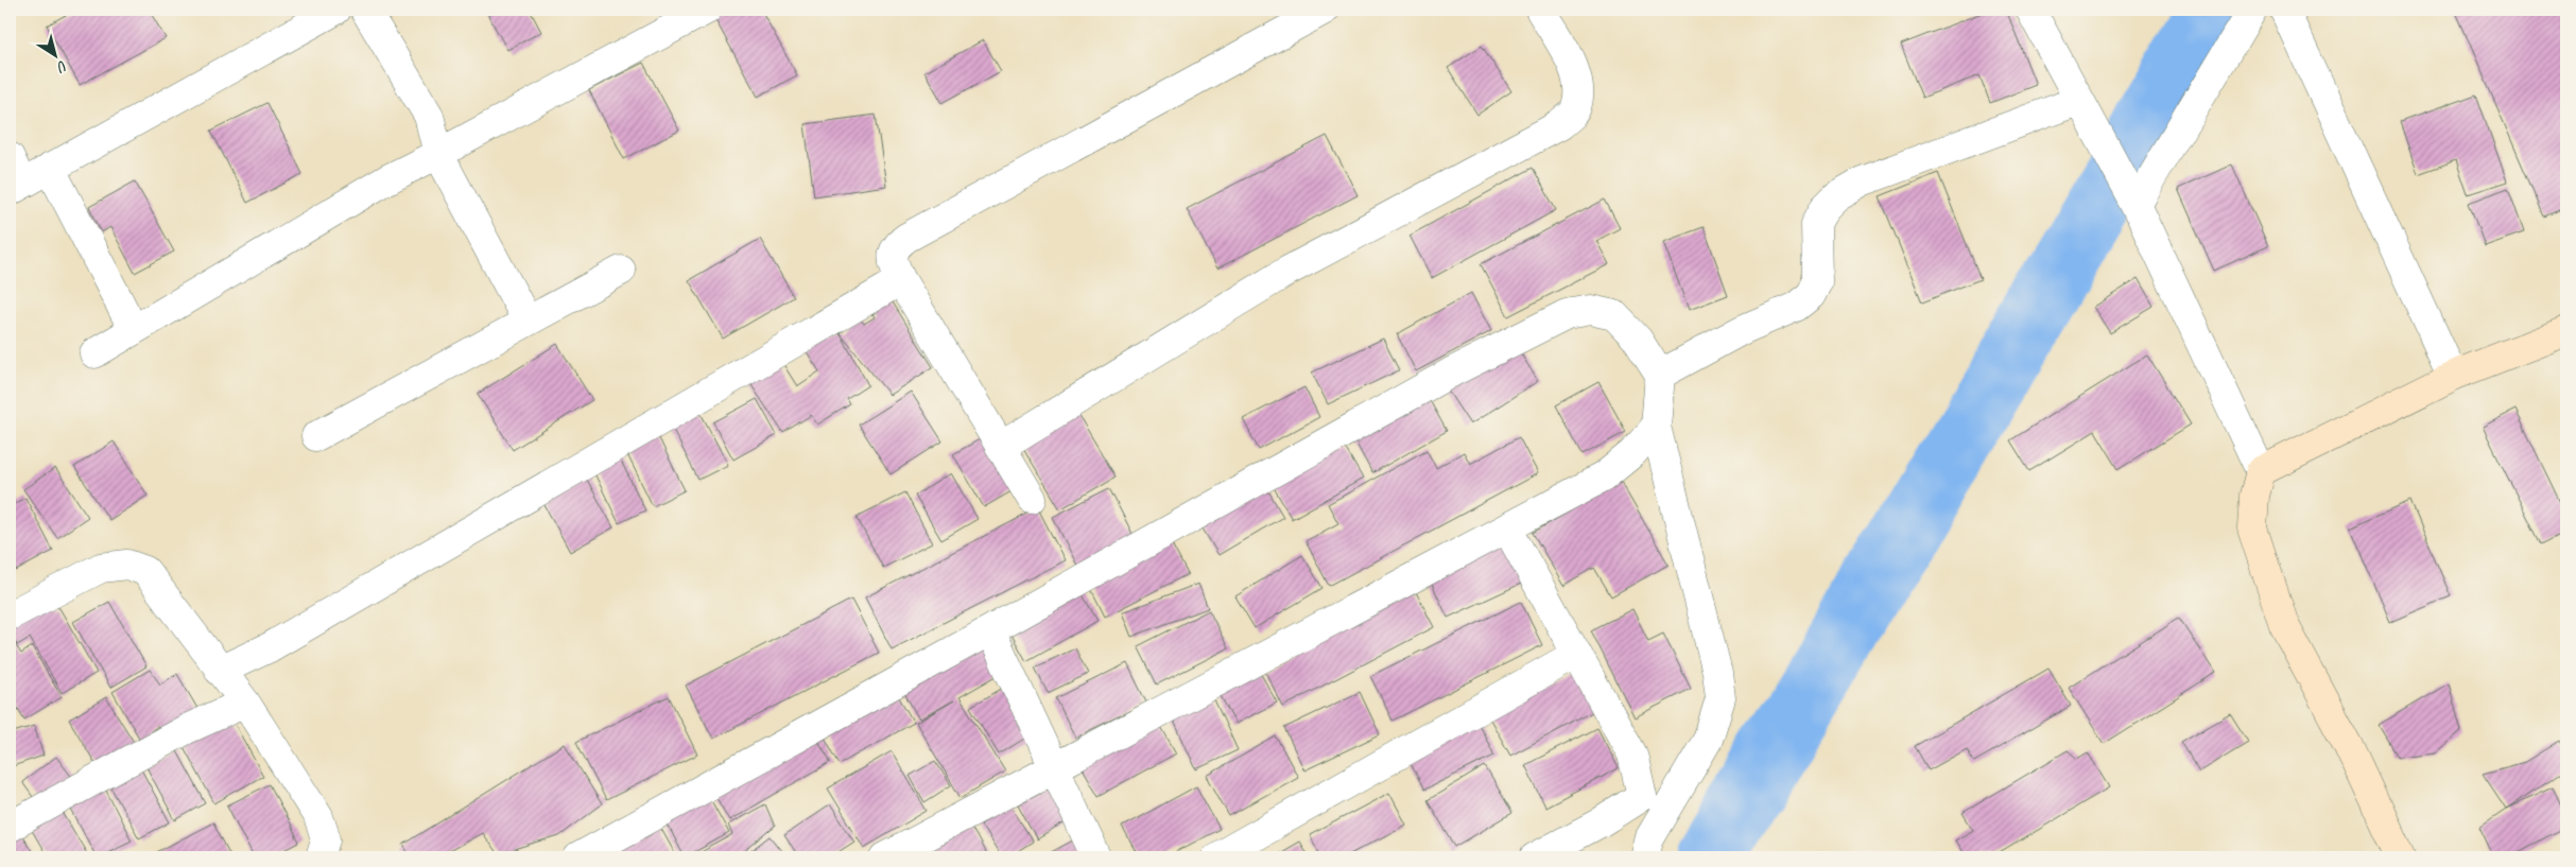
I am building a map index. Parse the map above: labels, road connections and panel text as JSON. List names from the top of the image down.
{
  "north": "bottom right"
}
